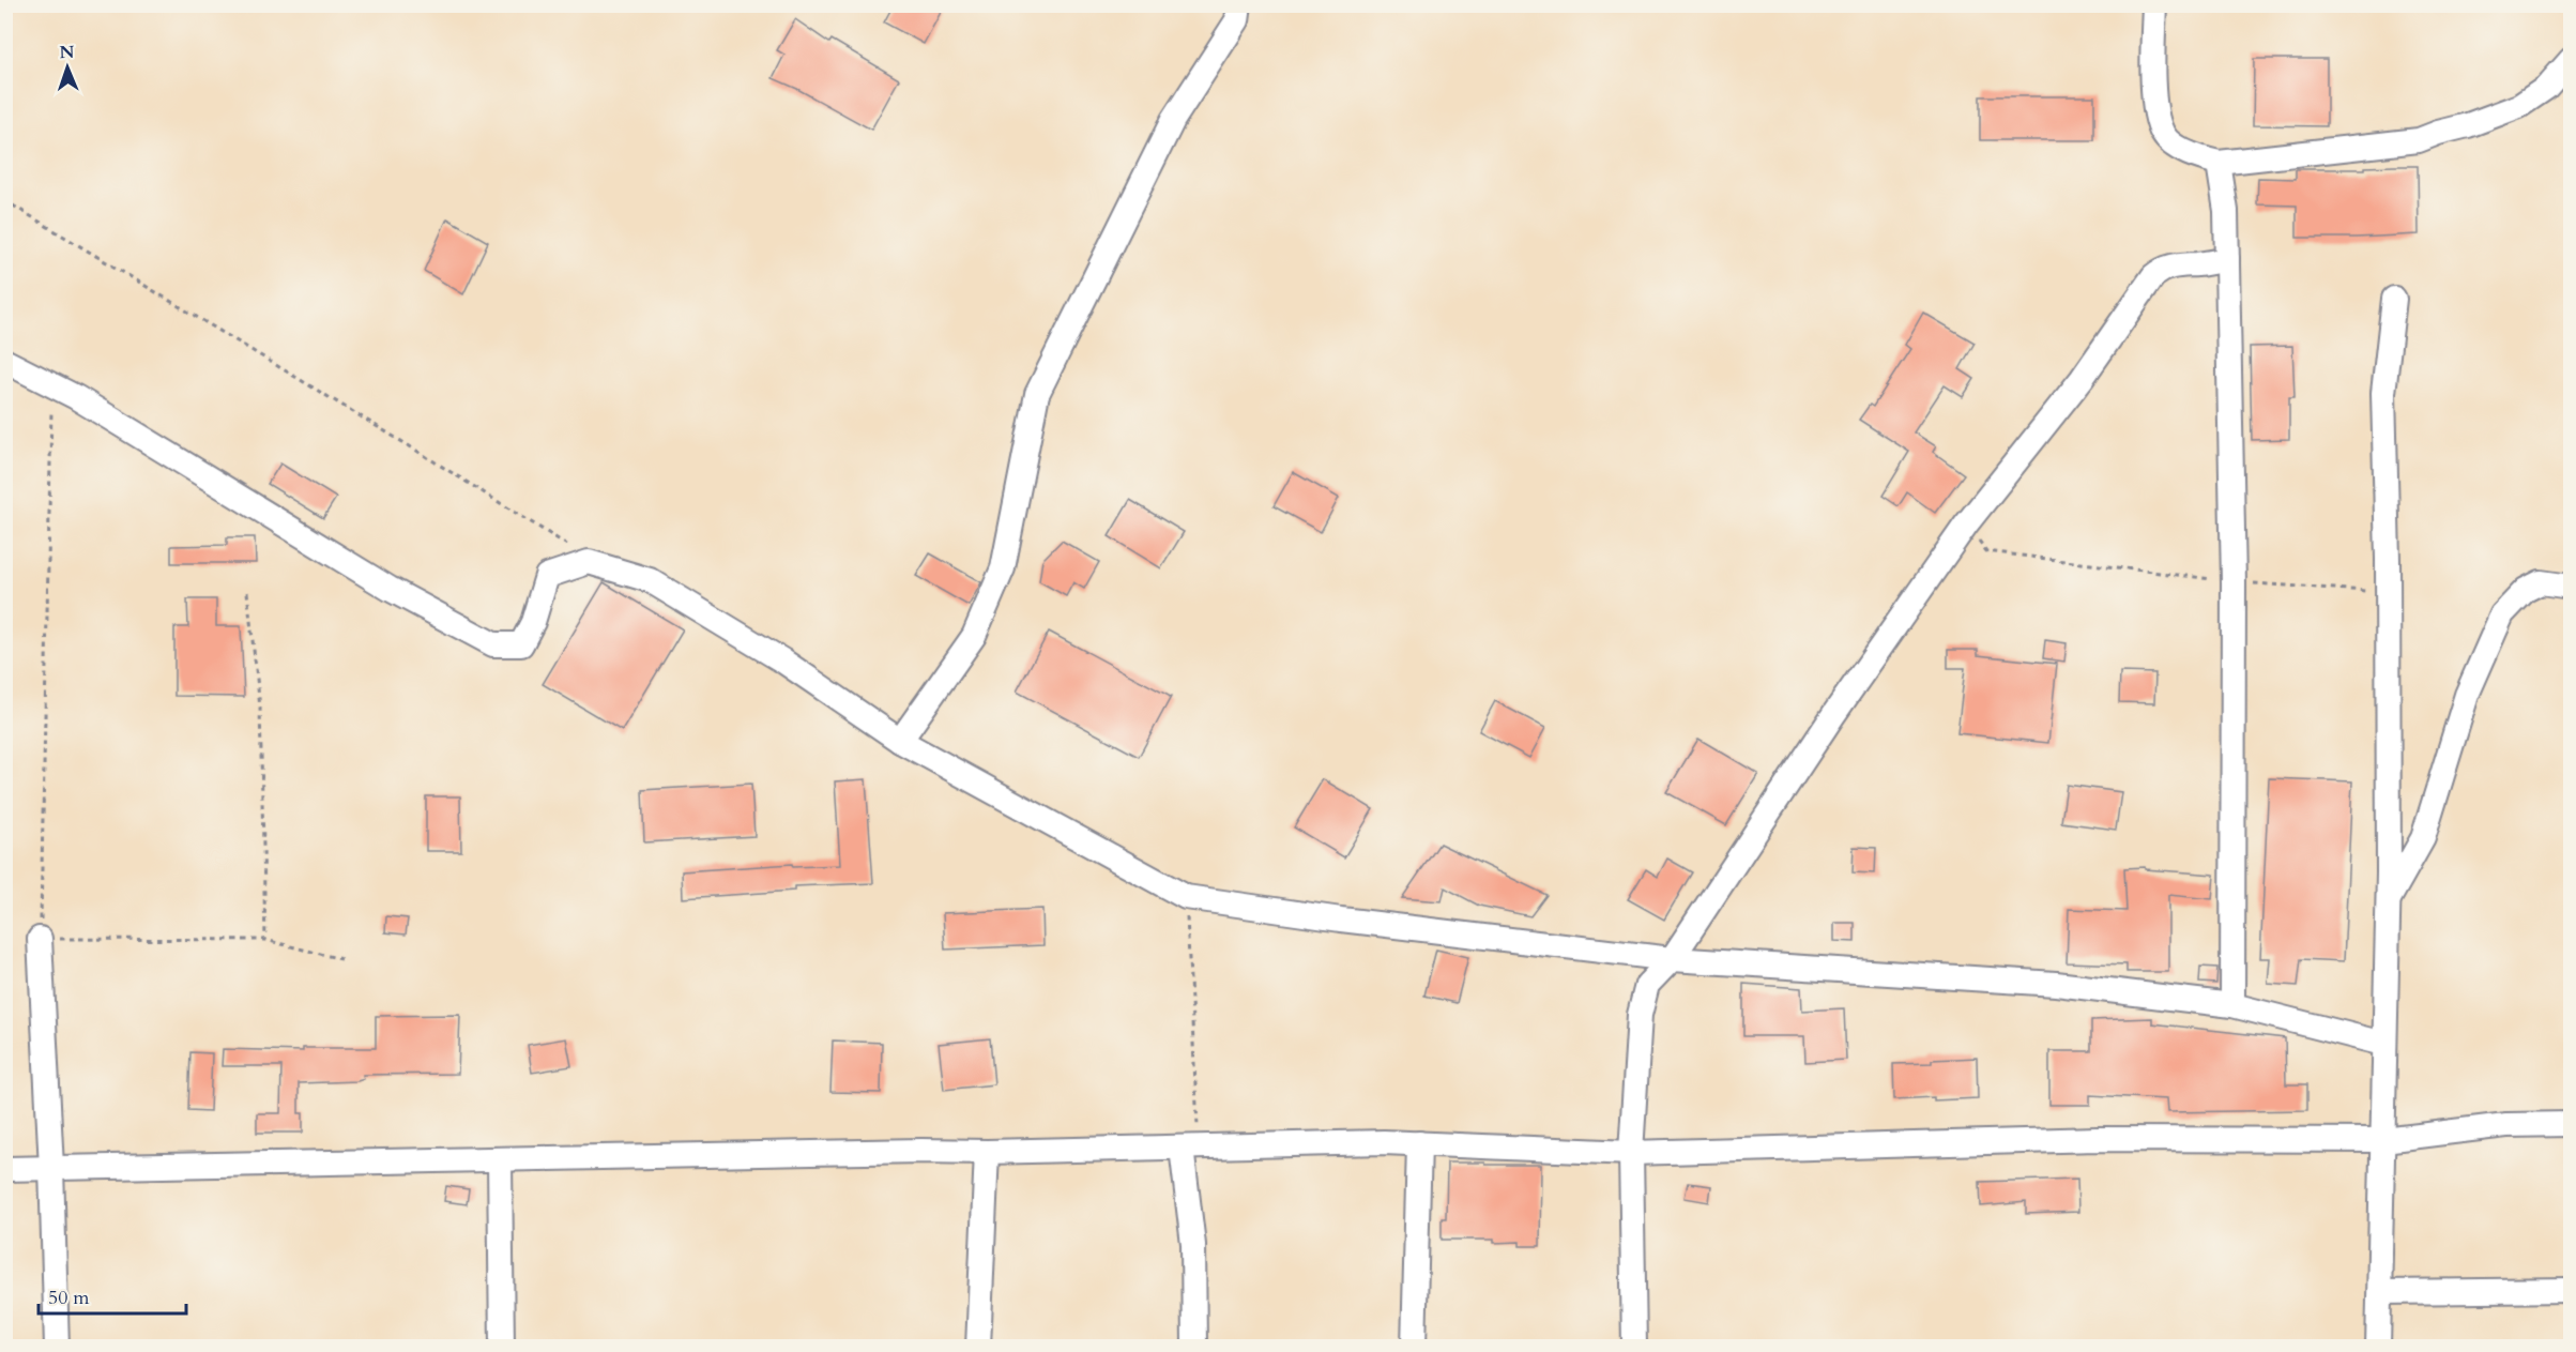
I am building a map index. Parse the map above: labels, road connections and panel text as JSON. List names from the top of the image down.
{
  "scale_bar": "50 m",
  "north": "top"
}
